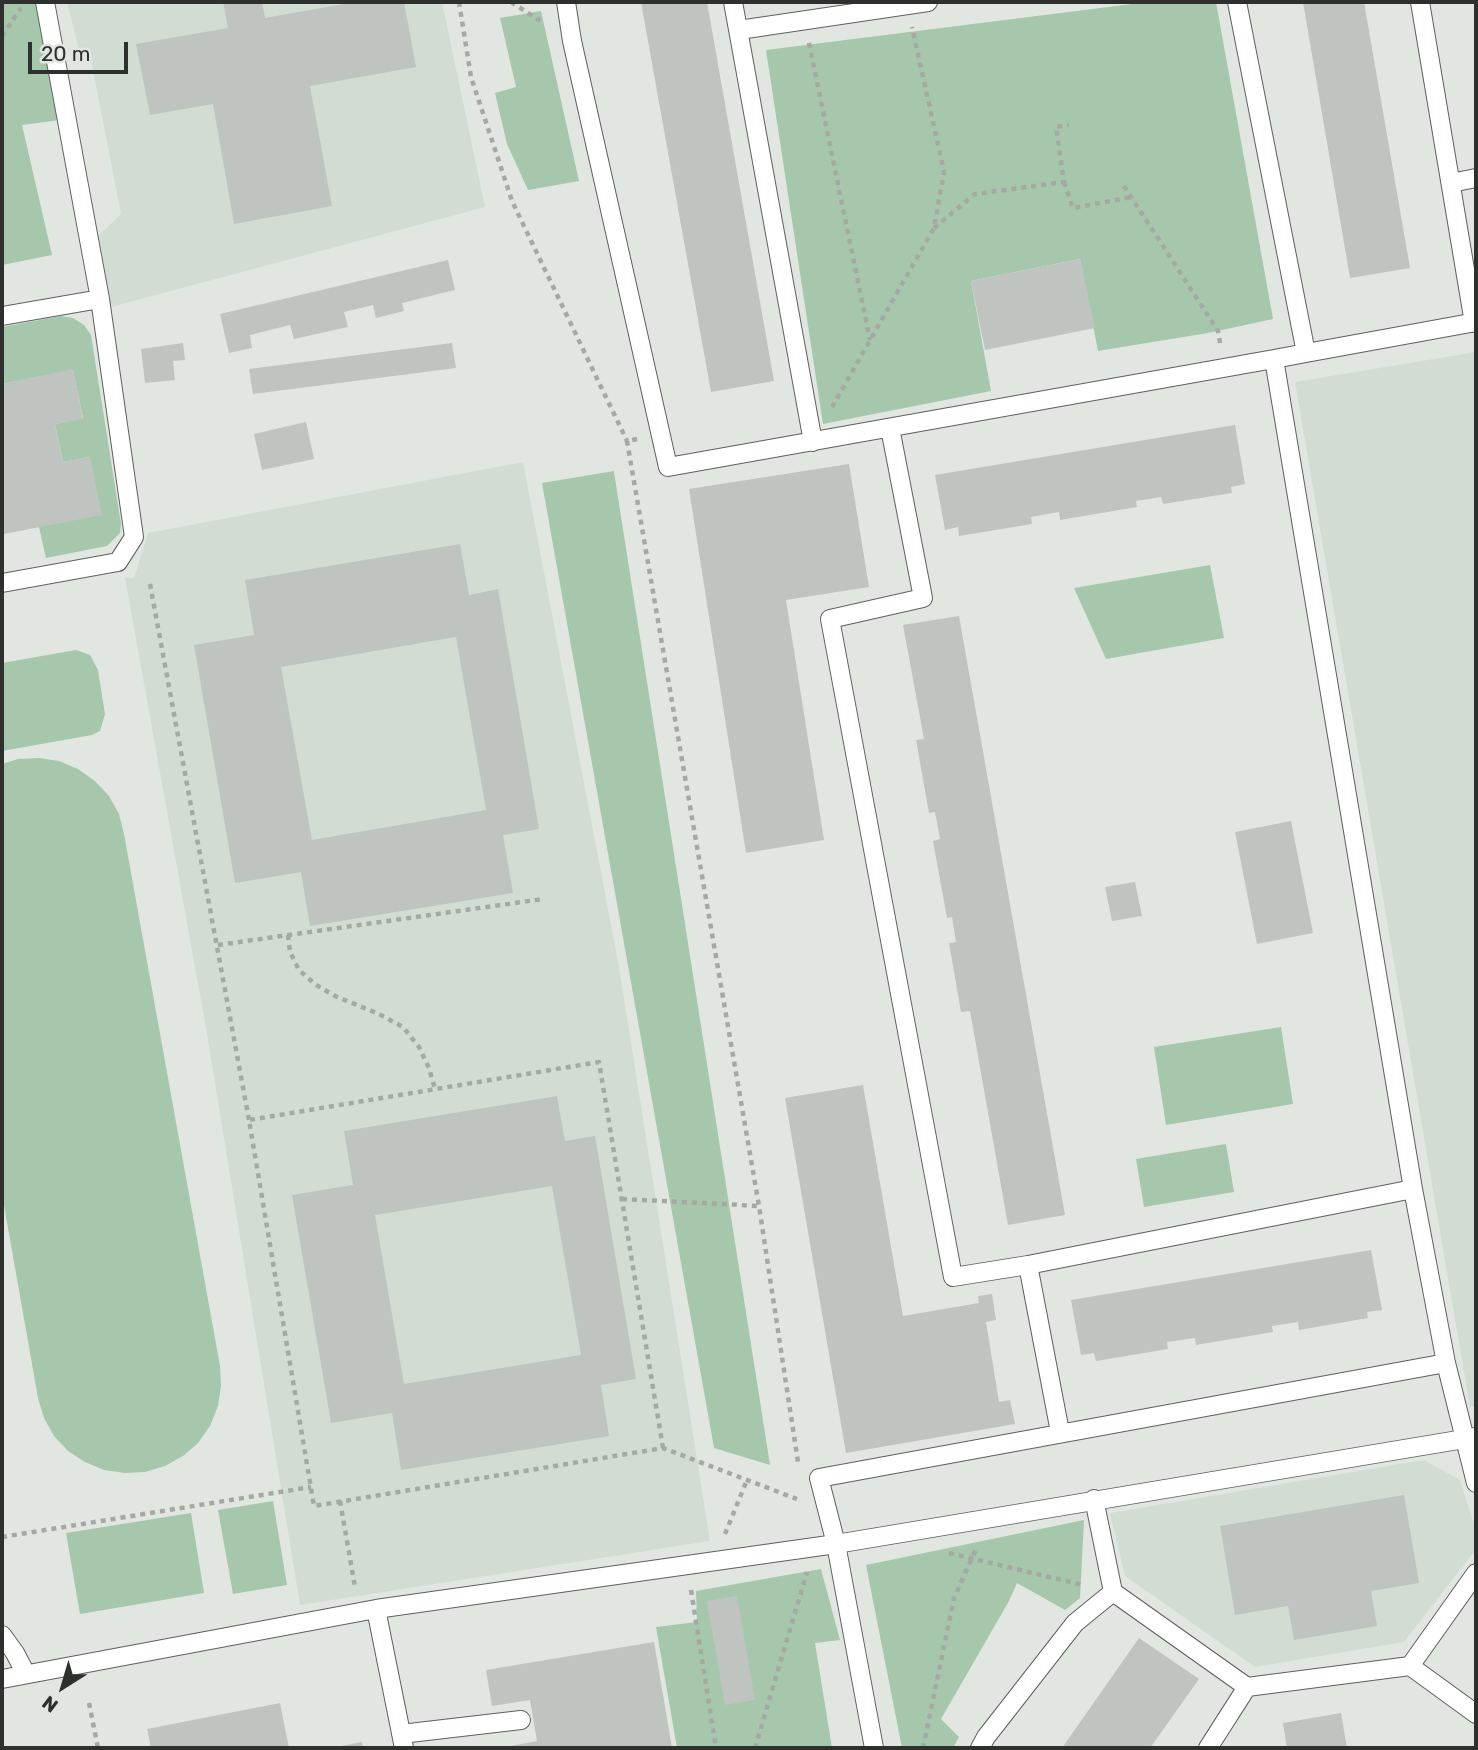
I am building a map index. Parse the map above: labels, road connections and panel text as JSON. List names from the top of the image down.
{
  "scale_bar": "20 m",
  "north": "bottom left"
}
